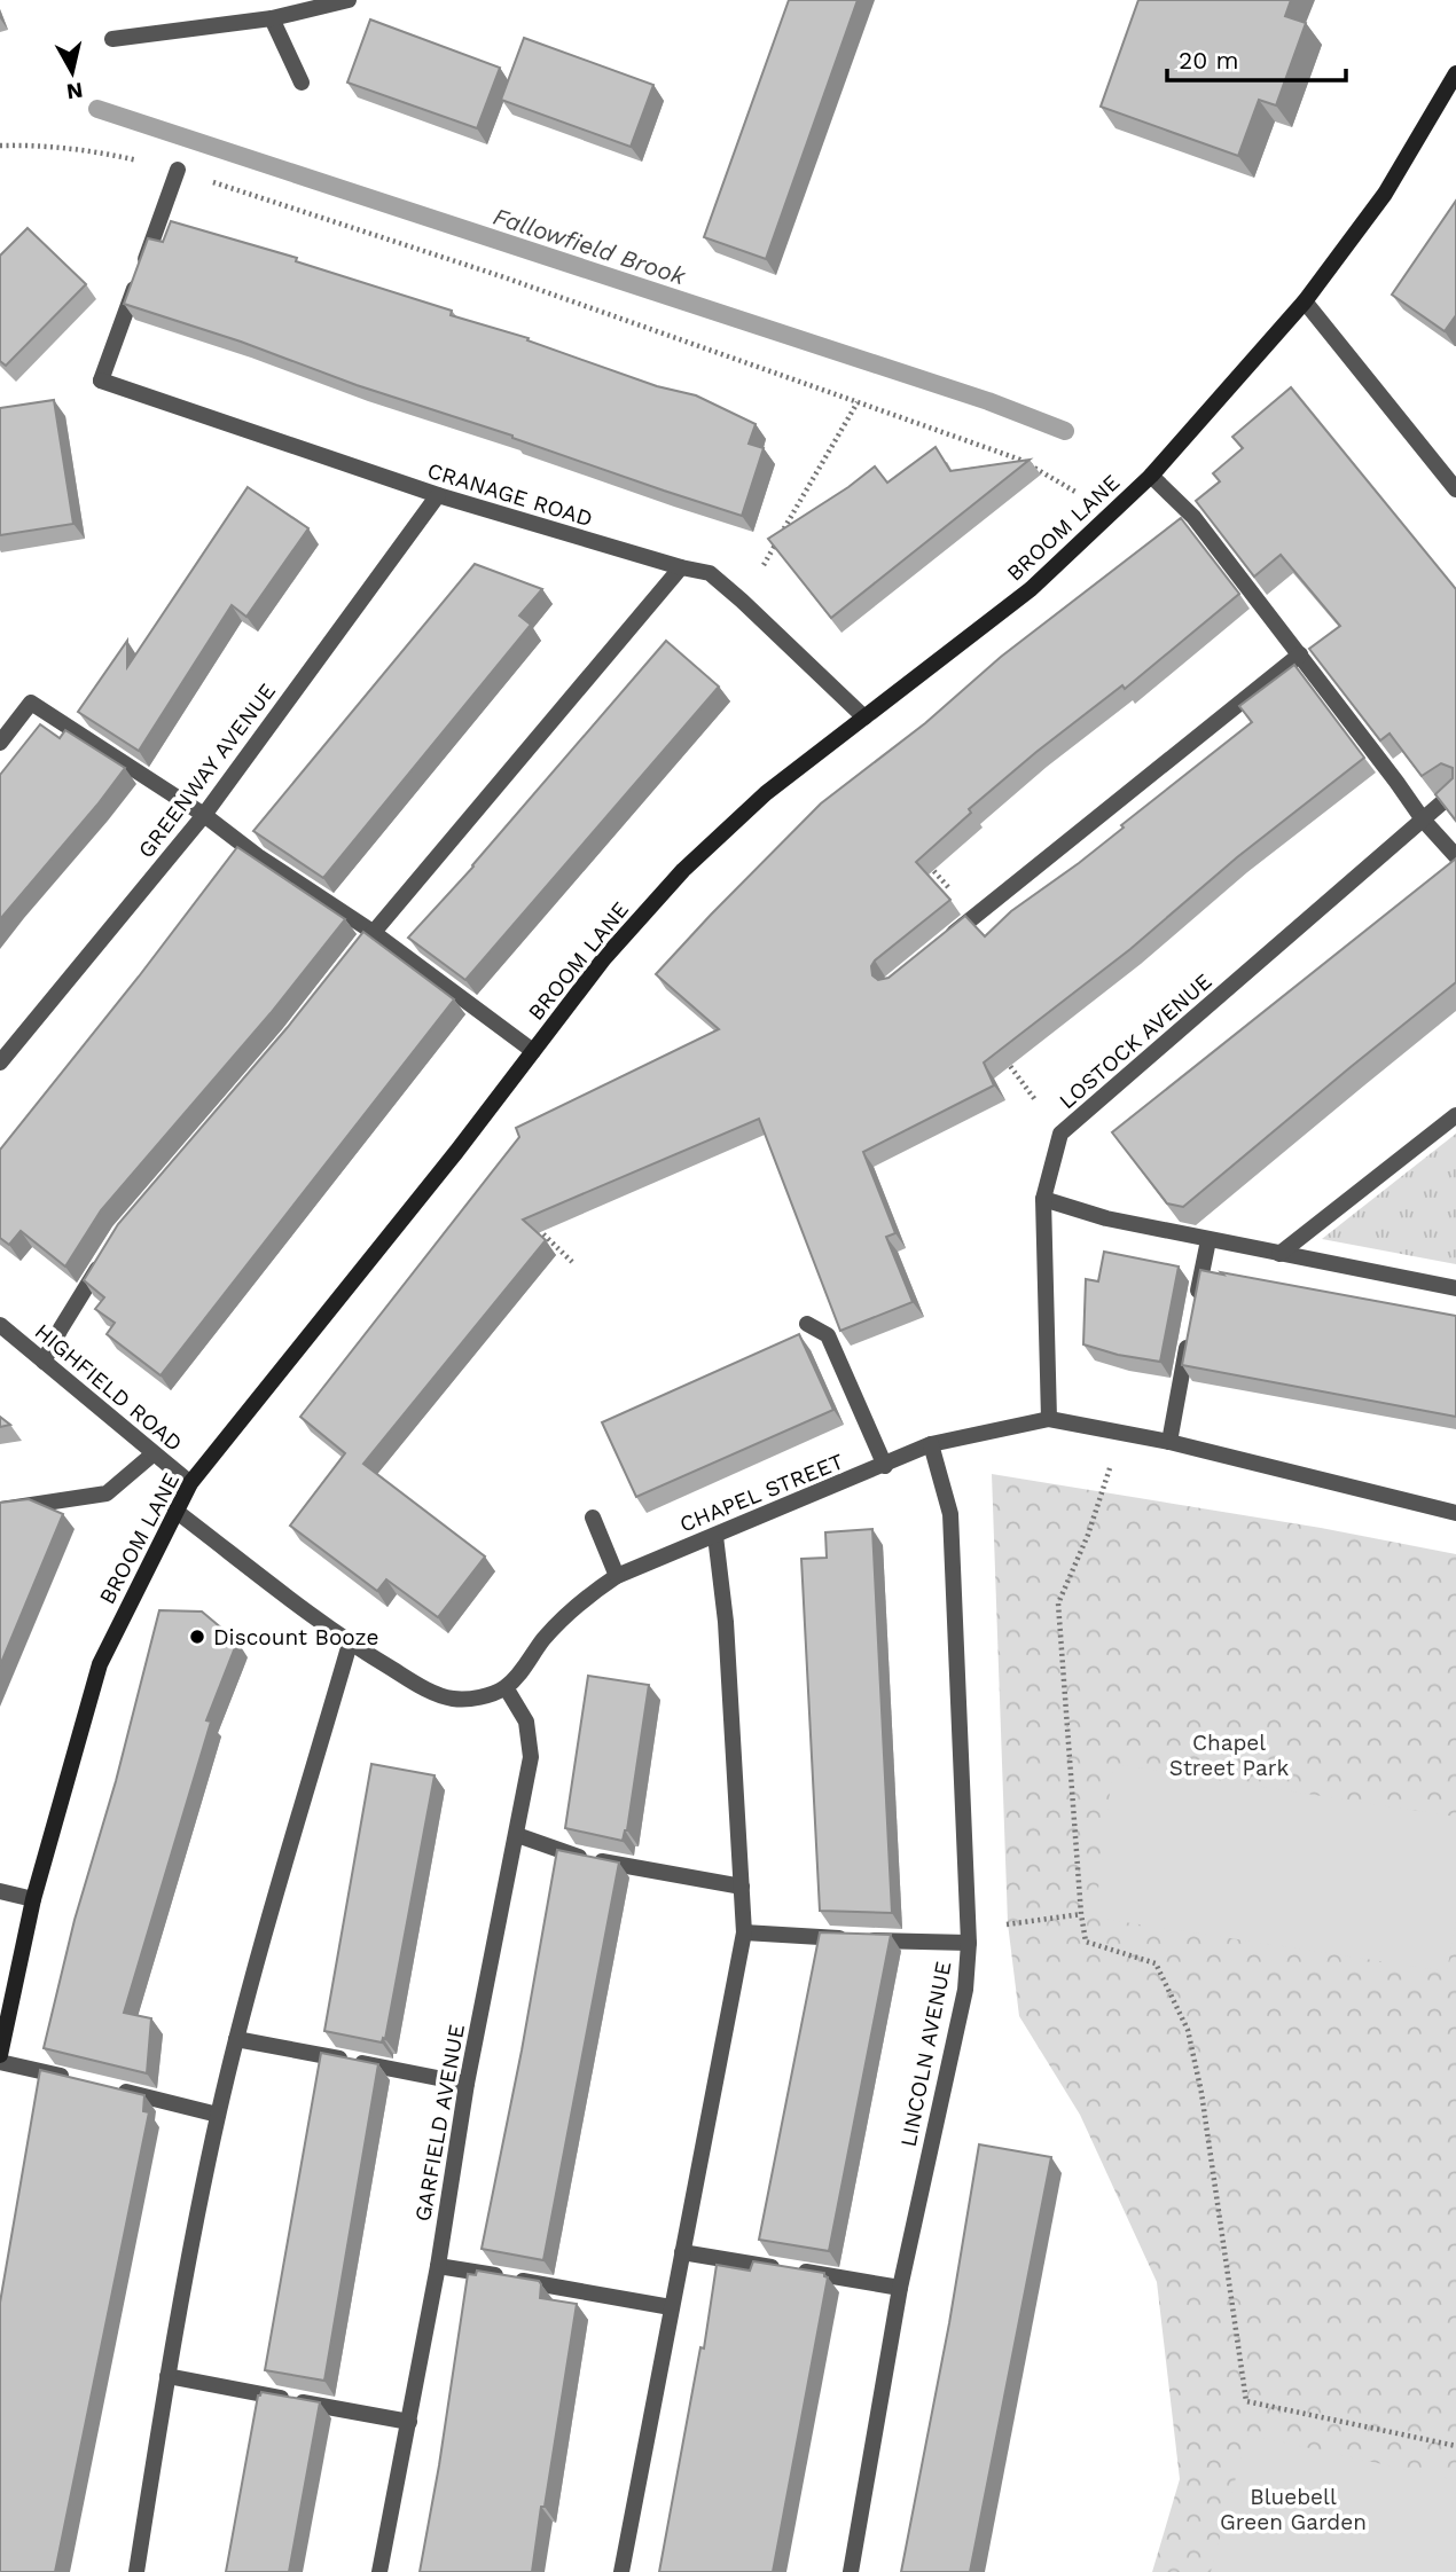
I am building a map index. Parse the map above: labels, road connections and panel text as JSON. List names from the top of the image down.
{
  "streets": {
    "main road": ["BROOM LANE"],
    "street": [
      "CRANAGE ROAD",
      "GREENWAY AVENUE",
      "LOSTOCK AVENUE",
      "HIGHFIELD ROAD",
      "CHAPEL STREET",
      "LINCOLN AVENUE",
      "GARFIELD AVENUE"
    ]
  },
  "crossings": [
    ["CRANAGE ROAD", "BROOM LANE"],
    ["CRANAGE ROAD", "GREENWAY AVENUE"],
    ["BROOM LANE", "HIGHFIELD ROAD"],
    ["LOSTOCK AVENUE", "CHAPEL STREET"],
    ["CHAPEL STREET", "LINCOLN AVENUE"],
    ["CHAPEL STREET", "GARFIELD AVENUE"]
  ],
  "water": ["Fallowfield Brook"],
  "parks": ["Chapel Street Park", "Bluebell Green Garden"],
  "places": ["Discount Booze"],
  "scale_bar": "20 m",
  "north": "bottom"
}
